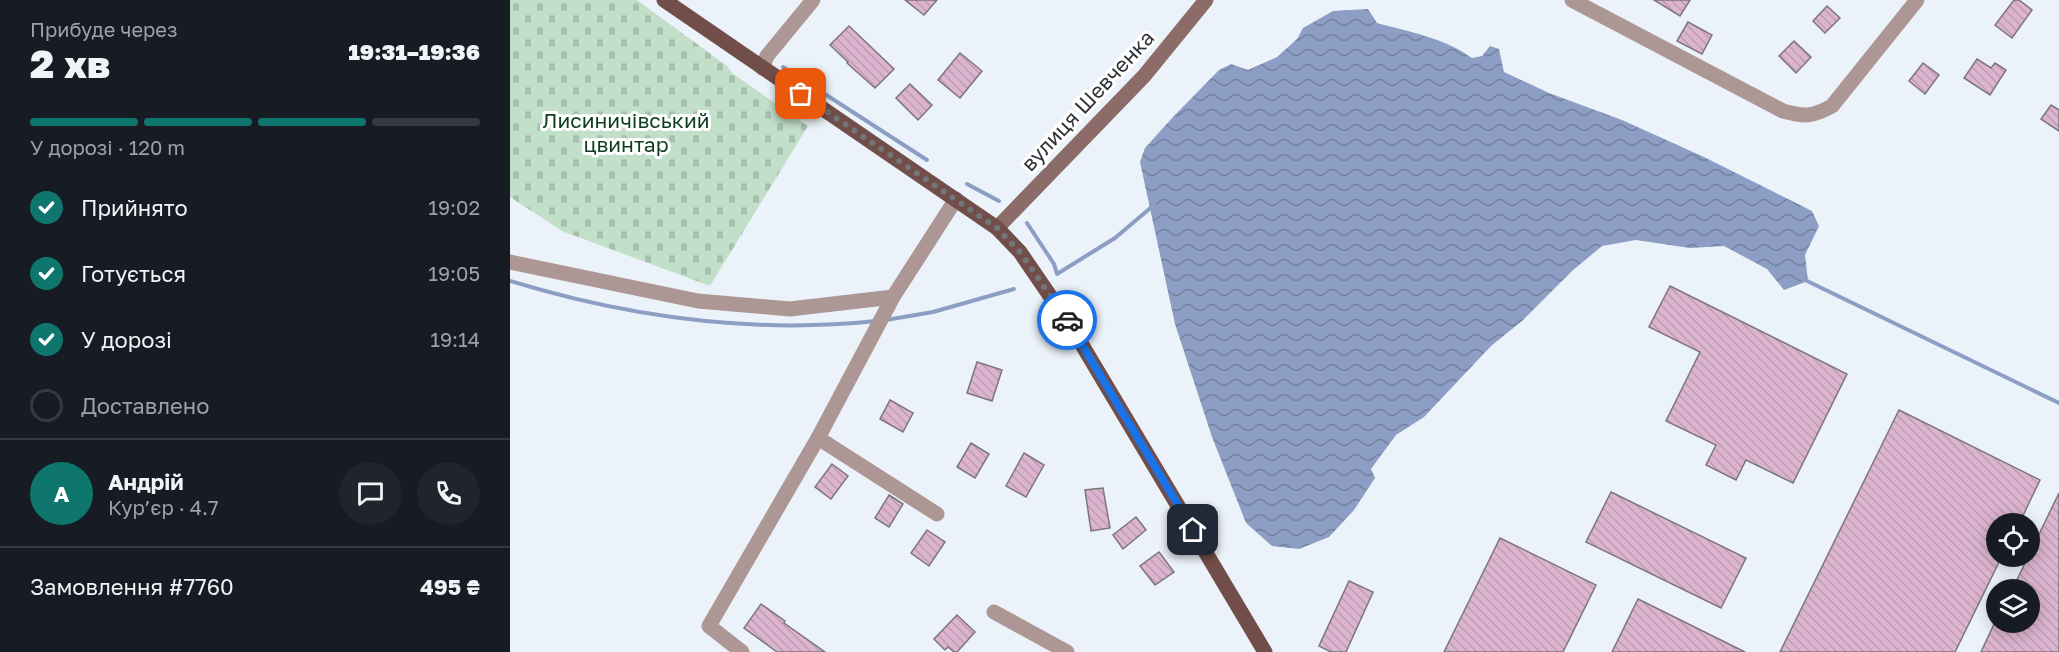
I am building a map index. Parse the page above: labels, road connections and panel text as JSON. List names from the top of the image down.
{
  "streets": {
    "main road": ["вулиця Шевченка"]
  },
  "parks": ["Лисиничівський цвинтар"],
  "page": {
    "heading": ["2 хв", "Прибуде через", "19:31–19:36"],
    "panel": [
      "Андрій",
      "Кур’єр · 4.7",
      "Замовлення #7760",
      "495 ₴"
    ],
    "bar": "У дорозі · 120 m",
    "list": [
      ["Прийнято", "19:02"],
      ["Готується", "19:05"],
      ["У дорозі", "19:14"],
      "Доставлено"
    ],
    "round": "А"
  }
}
